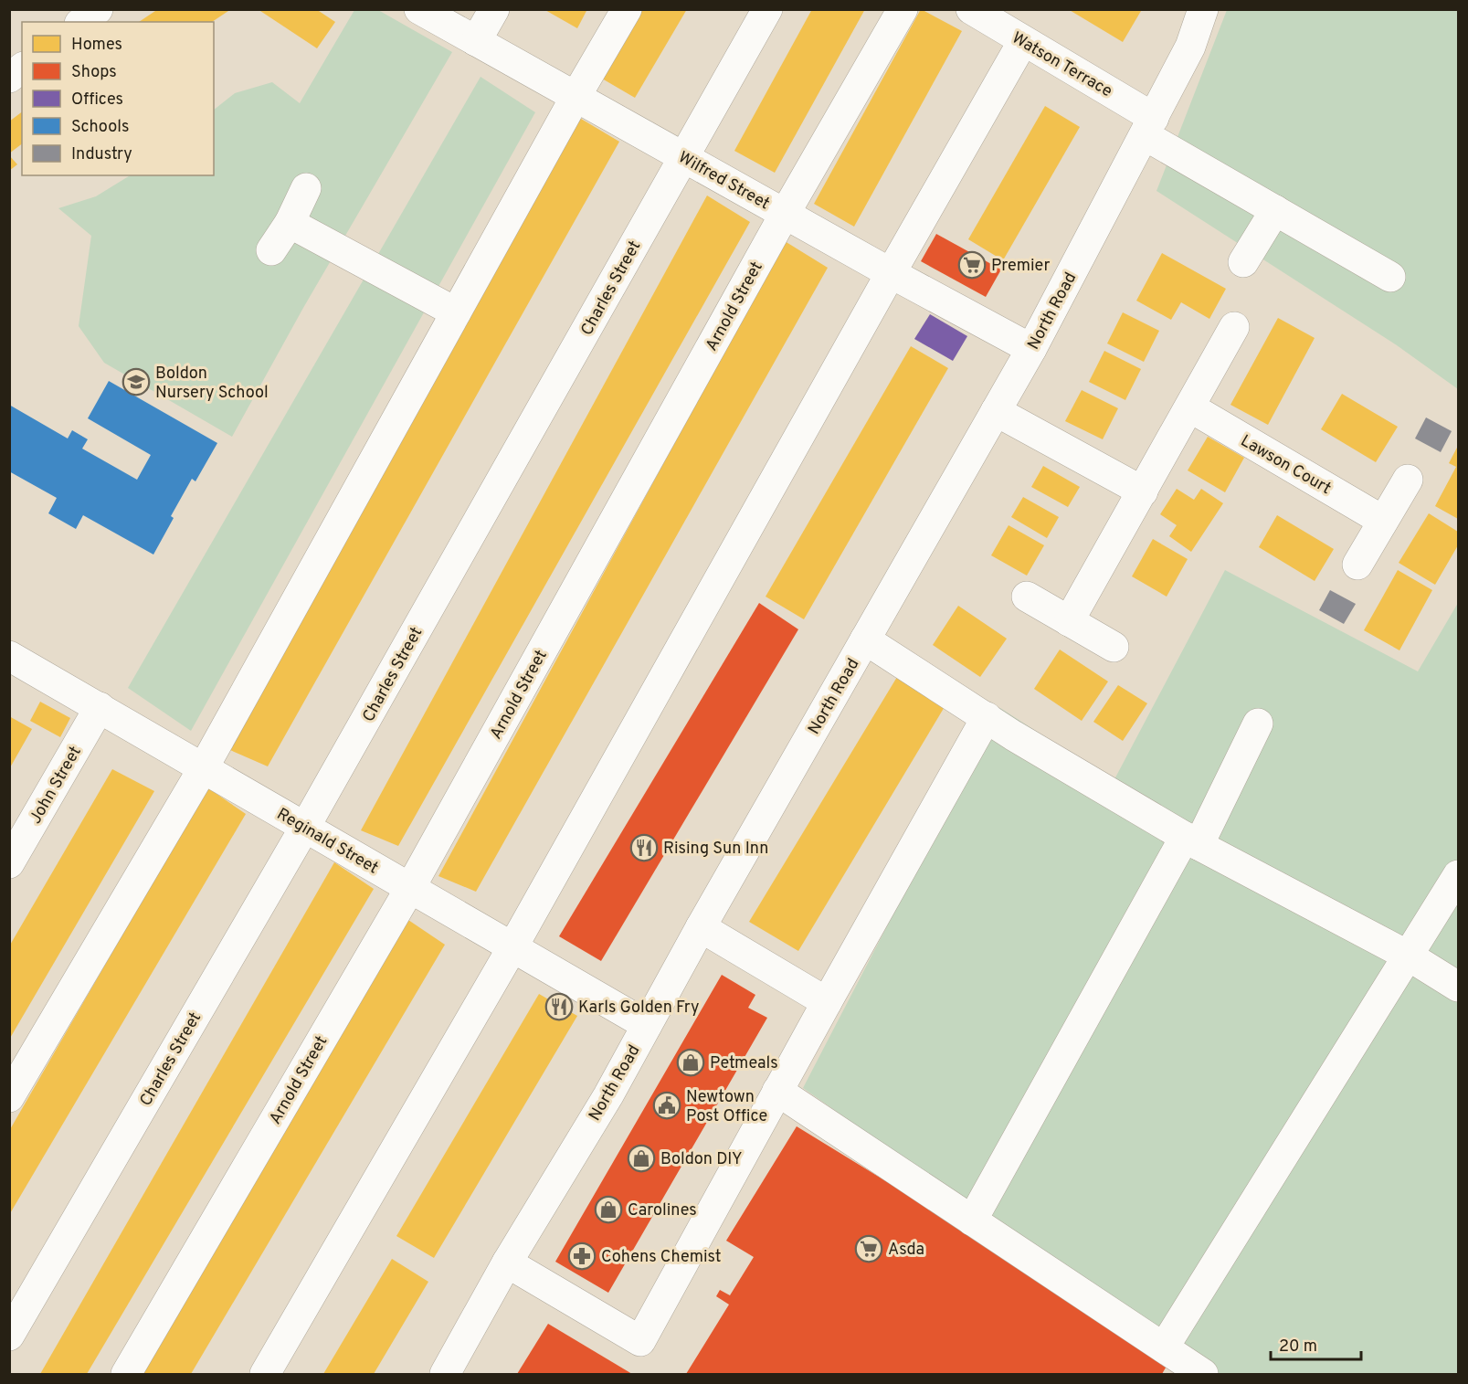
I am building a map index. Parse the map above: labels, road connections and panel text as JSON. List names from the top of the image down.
{
  "streets": {
    "street": [
      "Watson Terrace",
      "Wilfred Street",
      "Charles Street",
      "Arnold Street",
      "North Road",
      "Lawson Court",
      "John Street",
      "Reginald Street"
    ]
  },
  "crossings": [
    ["Watson Terrace", "North Road"],
    ["Wilfred Street", "Charles Street"],
    ["Wilfred Street", "Arnold Street"],
    ["Wilfred Street", "North Road"],
    ["Charles Street", "Reginald Street"],
    ["Arnold Street", "Reginald Street"],
    ["North Road", "Reginald Street"],
    ["John Street", "Reginald Street"]
  ],
  "places": {
    "supermarket": ["Premier", "Asda"],
    "school or university": ["Boldon Nursery School"],
    "restaurant": ["Rising Sun Inn", "Karls Golden Fry"],
    "shop": ["Petmeals", "Boldon DIY", "Carolines"],
    "public building": ["Newtown Post Office"],
    "pharmacy": ["Cohens Chemist"]
  },
  "legend": [
    "Homes",
    "Shops",
    "Offices",
    "Schools",
    "Industry"
  ],
  "scale_bar": "20 m"
}
